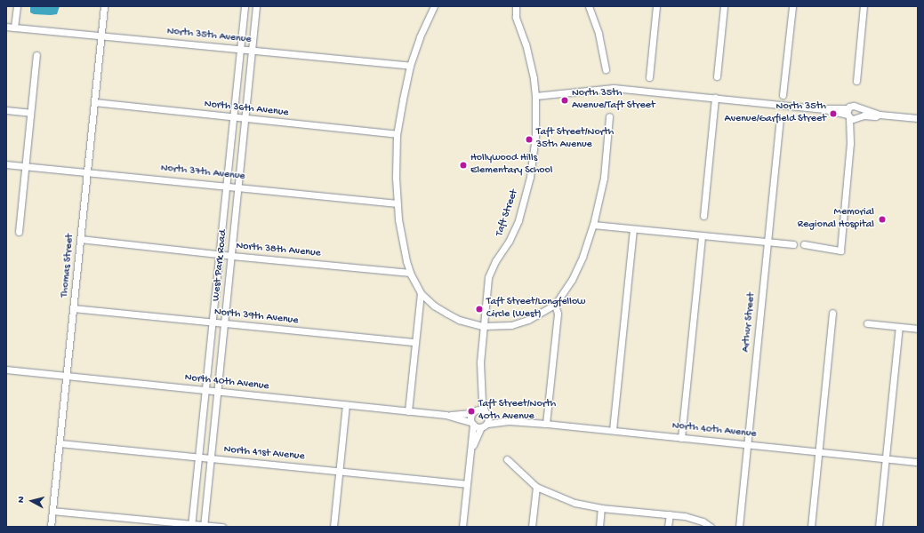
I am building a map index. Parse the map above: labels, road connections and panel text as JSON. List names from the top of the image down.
{
  "streets": {
    "street": [
      "North 35th Avenue",
      "North 36th Avenue",
      "North 37th Avenue",
      "Taft Street",
      "North 38th Avenue",
      "Thomas Street",
      "West Park Road",
      "North 39th Avenue",
      "Arthur Street",
      "North 40th Avenue",
      "North 41st Avenue"
    ]
  },
  "crossings": [
    ["North 35th Avenue", "Thomas Street"],
    ["North 35th Avenue", "West Park Road"],
    ["North 36th Avenue", "Thomas Street"],
    ["North 36th Avenue", "West Park Road"],
    ["North 37th Avenue", "Thomas Street"],
    ["North 37th Avenue", "West Park Road"],
    ["Taft Street", "North 40th Avenue"],
    ["North 38th Avenue", "Thomas Street"],
    ["North 38th Avenue", "West Park Road"],
    ["Thomas Street", "North 39th Avenue"],
    ["Thomas Street", "North 40th Avenue"],
    ["Thomas Street", "North 41st Avenue"],
    ["West Park Road", "North 39th Avenue"],
    ["West Park Road", "North 40th Avenue"],
    ["West Park Road", "North 41st Avenue"],
    ["Arthur Street", "North 40th Avenue"]
  ],
  "places": [
    "North 35th Avenue/Taft Street",
    "North 35th Avenue/Garfield Street",
    "Taft Street/North 35th Avenue",
    "Hollywood Hills Elementary School",
    "Memorial Regional Hospital",
    "Taft Street/Longfellow Circle (West)",
    "Taft Street/North 40th Avenue"
  ],
  "north": "left"
}
